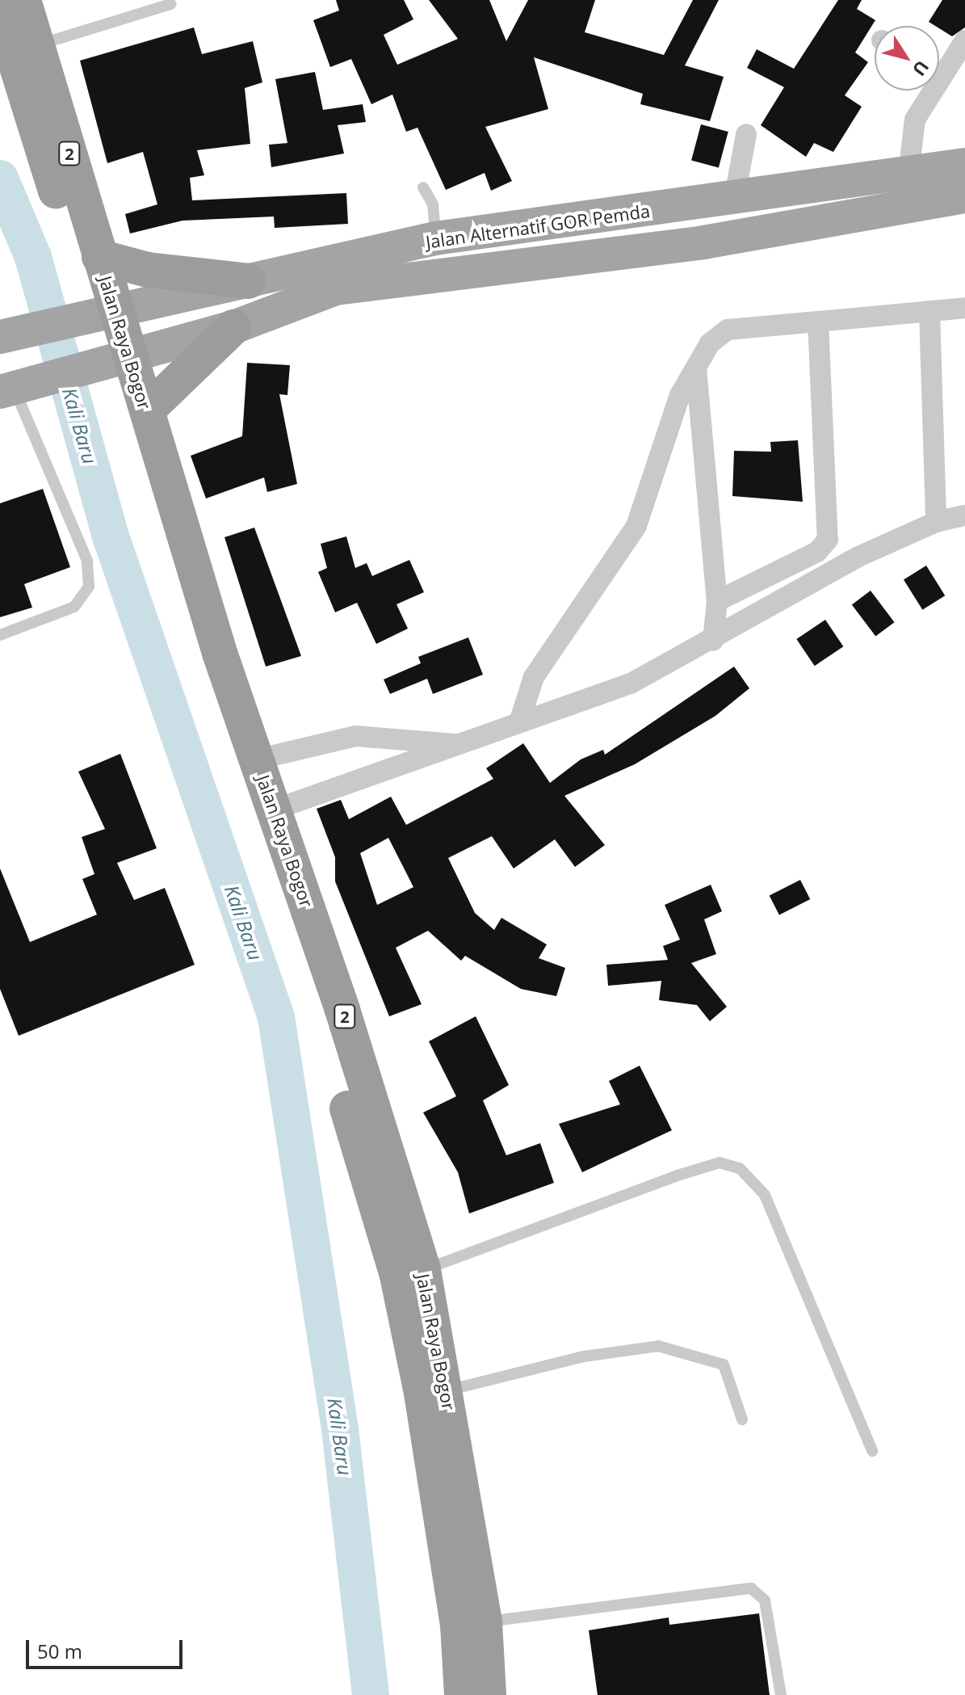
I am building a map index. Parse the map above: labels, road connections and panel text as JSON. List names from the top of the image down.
{
  "streets": {
    "highway": ["2", "Jalan Raya Bogor"],
    "main road": ["Jalan Alternatif GOR Pemda"]
  },
  "crossings": [
    ["Jalan Alternatif GOR Pemda", "Jalan Raya Bogor"]
  ],
  "water": ["Kali Baru"],
  "scale_bar": "50 m",
  "north": "bottom right"
}
